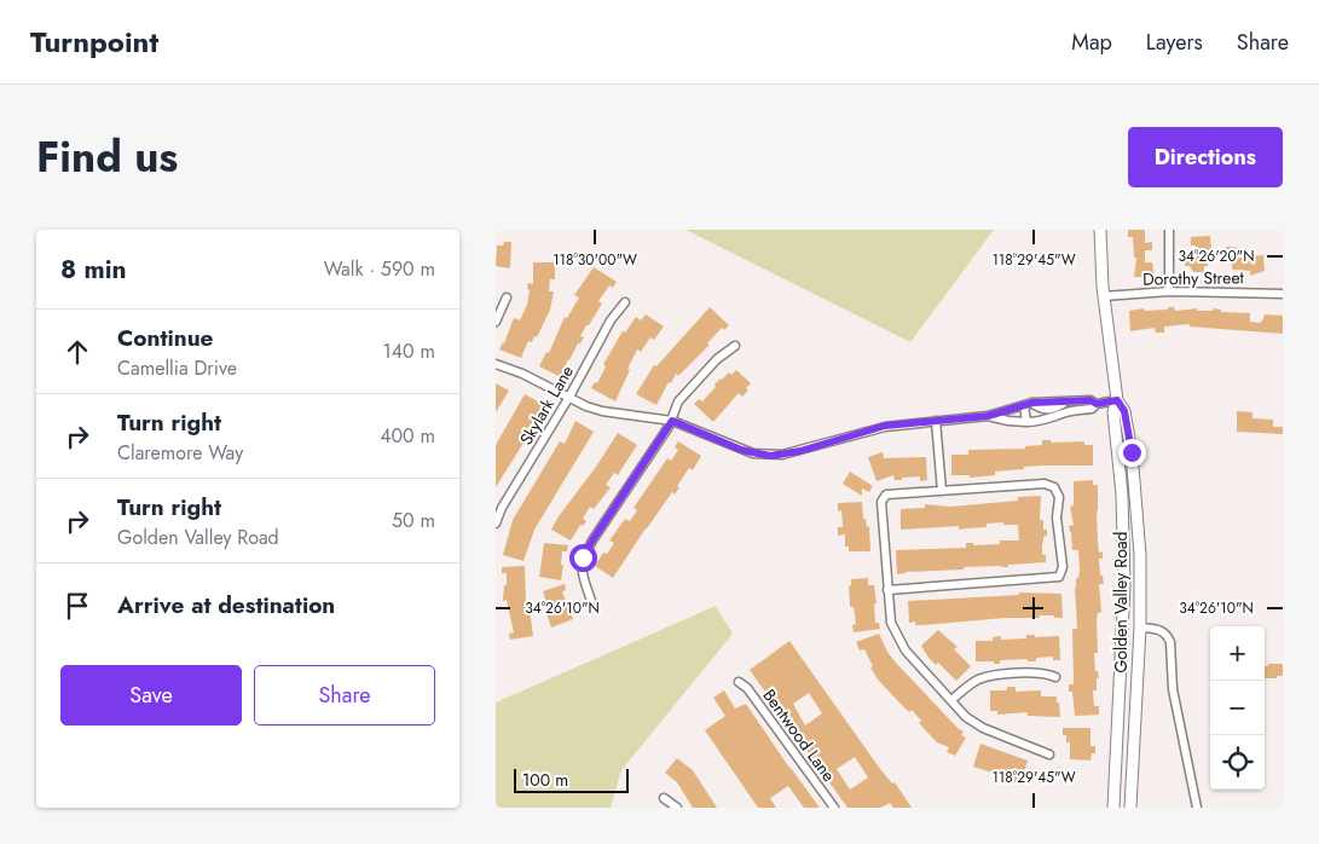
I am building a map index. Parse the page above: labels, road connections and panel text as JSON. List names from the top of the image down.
{
  "streets": {
    "main road": ["Golden Valley Road"],
    "street": ["Dorothy Street", "Skylark Lane", "Bentwood Lane"]
  },
  "crossings": [
    ["Dorothy Street", "Golden Valley Road"]
  ],
  "scale_bar": "100 m",
  "page": {
    "header": "Turnpoint",
    "nav": ["Map", "Layers", "Share"],
    "title": "Find us",
    "buttons": [
      "Directions",
      ["Save", "Share"]
    ],
    "heading": ["8 min", "Walk · 590 m"],
    "list": [
      ["Continue", "Camellia Drive", "140 m"],
      ["Turn right", "Claremore Way", "400 m"],
      ["Turn right", "Golden Valley Road", "50 m"],
      "Arrive at destination"
    ],
    "map_buttons": ["+", "−"],
    "scale": "100 m"
  },
  "coordinates": [
    "34°26'20\"N",
    "118°30'00\"W",
    "118°29'45\"W",
    "34°26'10\"N"
  ]
}
